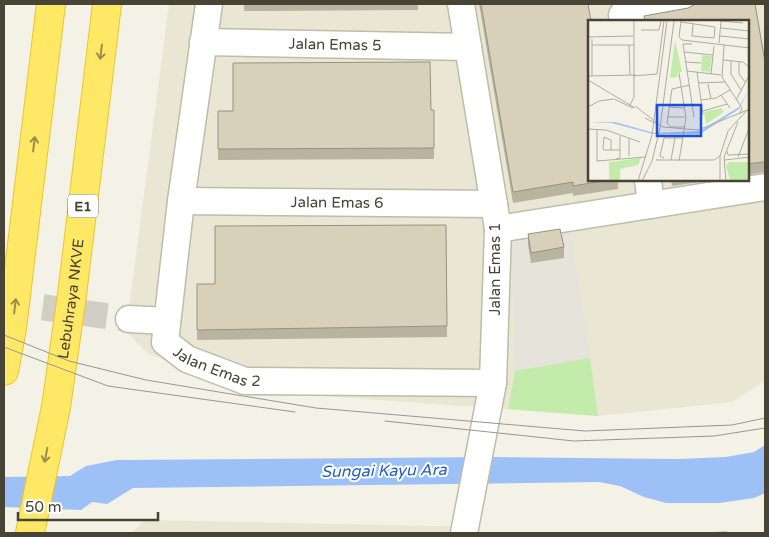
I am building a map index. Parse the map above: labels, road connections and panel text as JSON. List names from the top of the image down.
{
  "streets": {
    "highway": ["E1", "Lebuhraya NKVE"],
    "street": [
      "Jalan Emas 5",
      "Jalan Emas 6",
      "Jalan Emas 1",
      "Jalan Emas 2"
    ]
  },
  "crossings": [
    ["Jalan Emas 5", "Jalan Emas 1"],
    ["Jalan Emas 5", "Jalan Emas 2"],
    ["Jalan Emas 6", "Jalan Emas 1"],
    ["Jalan Emas 6", "Jalan Emas 2"],
    ["Jalan Emas 1", "Jalan Emas 2"]
  ],
  "water": ["Sungai Kayu Ara"],
  "scale_bar": "50 m"
}
